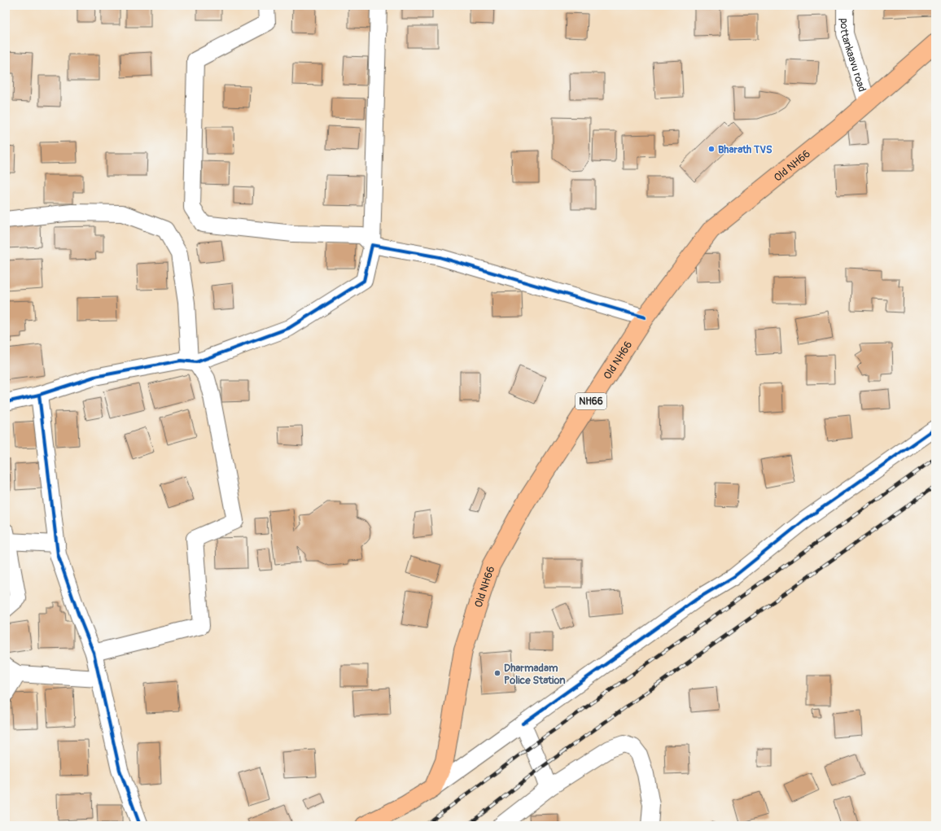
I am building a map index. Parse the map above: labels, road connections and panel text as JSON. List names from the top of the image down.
{
  "streets": {
    "main road": ["Old NH66", "NH66"],
    "street": ["pottankaavu road"]
  },
  "crossings": [
    ["pottankaavu road", "Old NH66"]
  ],
  "places": ["Bharath TVS", "Dharmadam Police Station"]
}
